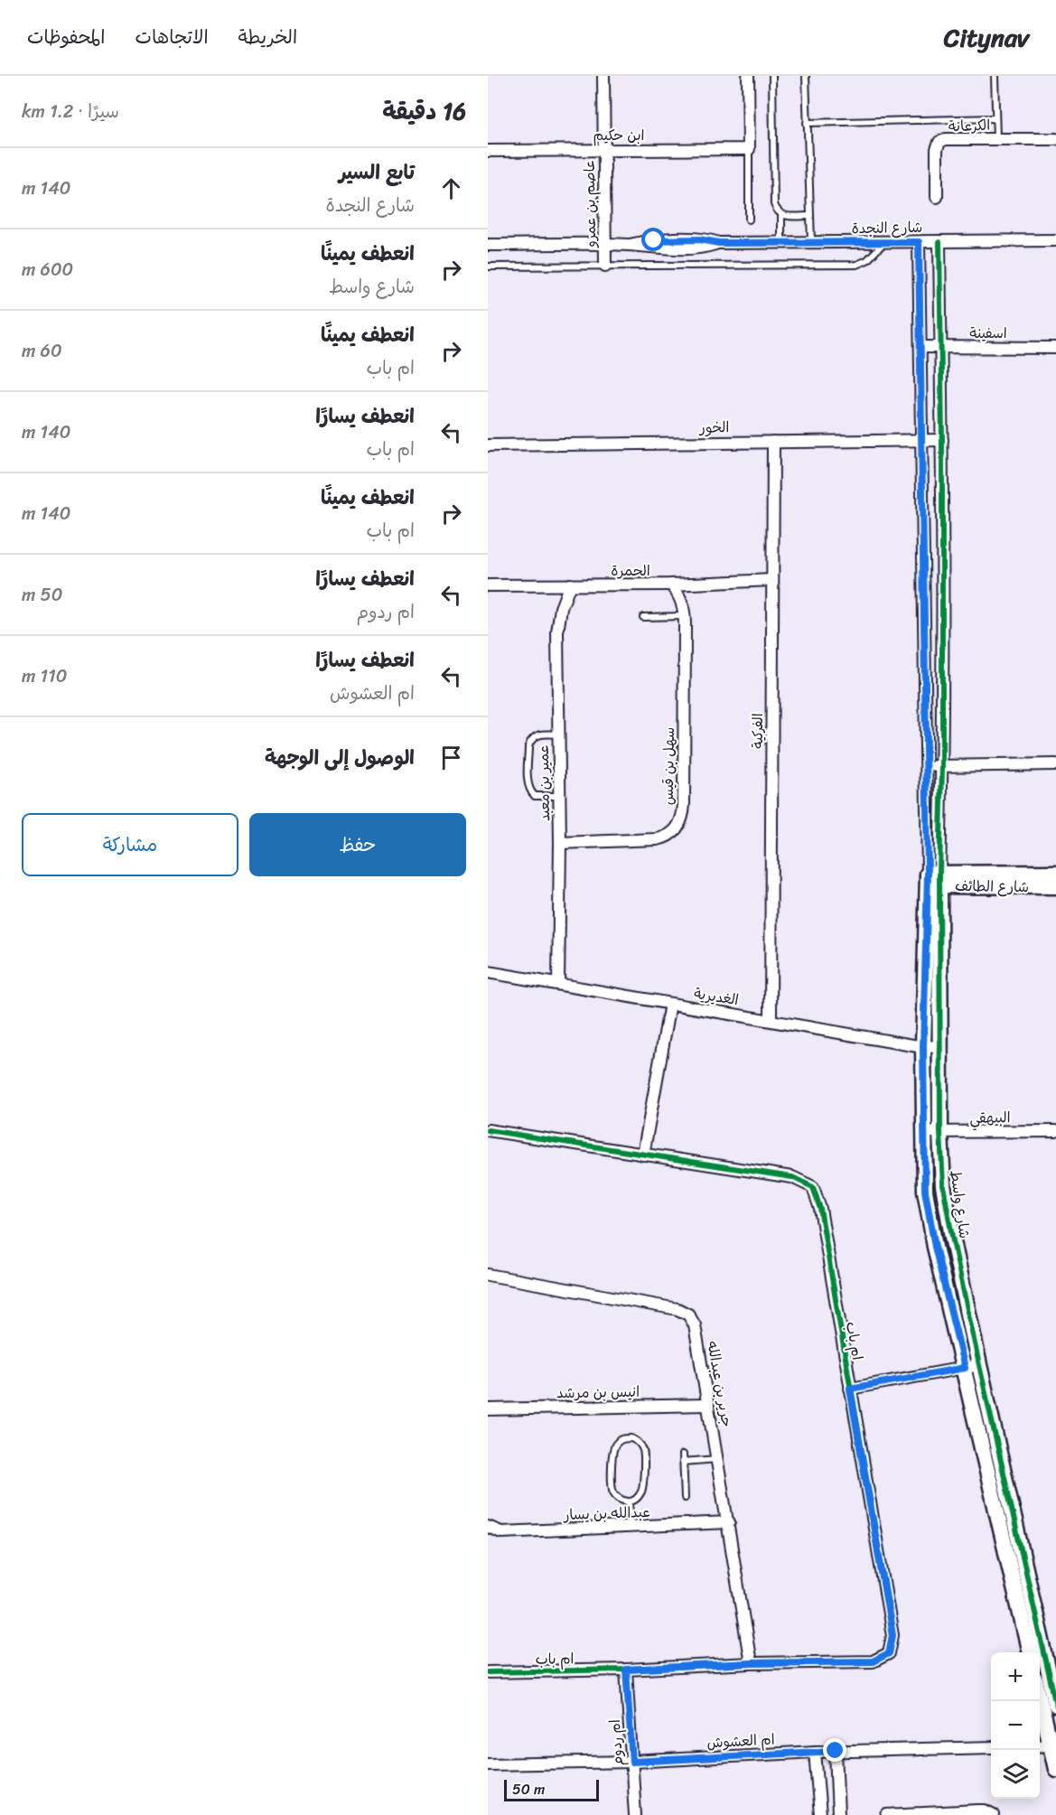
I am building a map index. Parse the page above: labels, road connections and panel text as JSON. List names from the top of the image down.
{
  "streets": {
    "street": [
      "الكرعانة",
      "ابن حكيم",
      "عاصم بن عمرو",
      "شارع النجدة",
      "اسفينة",
      "الخور",
      "الحمرة",
      "الفركية",
      "سهل بن قيس",
      "عمير بن معبد",
      "شارع الطائف",
      "الغديرية",
      "البيهقي",
      "شارع واسط",
      "ام باب",
      "جرير بن عبدالله",
      "انيس بن مرشد",
      "عبدالله بن يسار",
      "ام العشوش",
      "ام ردوم"
    ]
  },
  "crossings": [
    ["ابن حكيم", "عاصم بن عمرو"],
    ["عاصم بن عمرو", "شارع النجدة"],
    ["شارع النجدة", "شارع واسط"],
    ["اسفينة", "شارع واسط"],
    ["الخور", "الفركية"],
    ["الخور", "شارع واسط"],
    ["الحمرة", "الفركية"],
    ["الحمرة", "سهل بن قيس"],
    ["الحمرة", "عمير بن معبد"],
    ["الفركية", "الغديرية"],
    ["سهل بن قيس", "عمير بن معبد"],
    ["عمير بن معبد", "الغديرية"],
    ["شارع الطائف", "شارع واسط"],
    ["الغديرية", "شارع واسط"],
    ["البيهقي", "شارع واسط"],
    ["ام باب", "جرير بن عبدالله"],
    ["ام باب", "ام ردوم"],
    ["جرير بن عبدالله", "انيس بن مرشد"],
    ["جرير بن عبدالله", "عبدالله بن يسار"],
    ["ام العشوش", "ام ردوم"]
  ],
  "scale_bar": "50 m",
  "page": {
    "header": "Citynav",
    "nav": ["الخريطة", "الاتجاهات", "المحفوظات"],
    "heading": ["16 دقيقة", "سيرًا · 1.2 km"],
    "list": [
      ["تابع السير", "شارع النجدة", "140 m"],
      ["انعطف يمينًا", "شارع واسط", "600 m"],
      ["انعطف يمينًا", "ام باب", "60 m"],
      ["انعطف يسارًا", "ام باب", "140 m"],
      ["انعطف يمينًا", "ام باب", "140 m"],
      ["انعطف يسارًا", "ام ردوم", "50 m"],
      ["انعطف يسارًا", "ام العشوش", "110 m"],
      "الوصول إلى الوجهة"
    ],
    "buttons": ["حفظ", "مشاركة"],
    "map_buttons": ["+", "−"],
    "scale": "50 m"
  }
}
